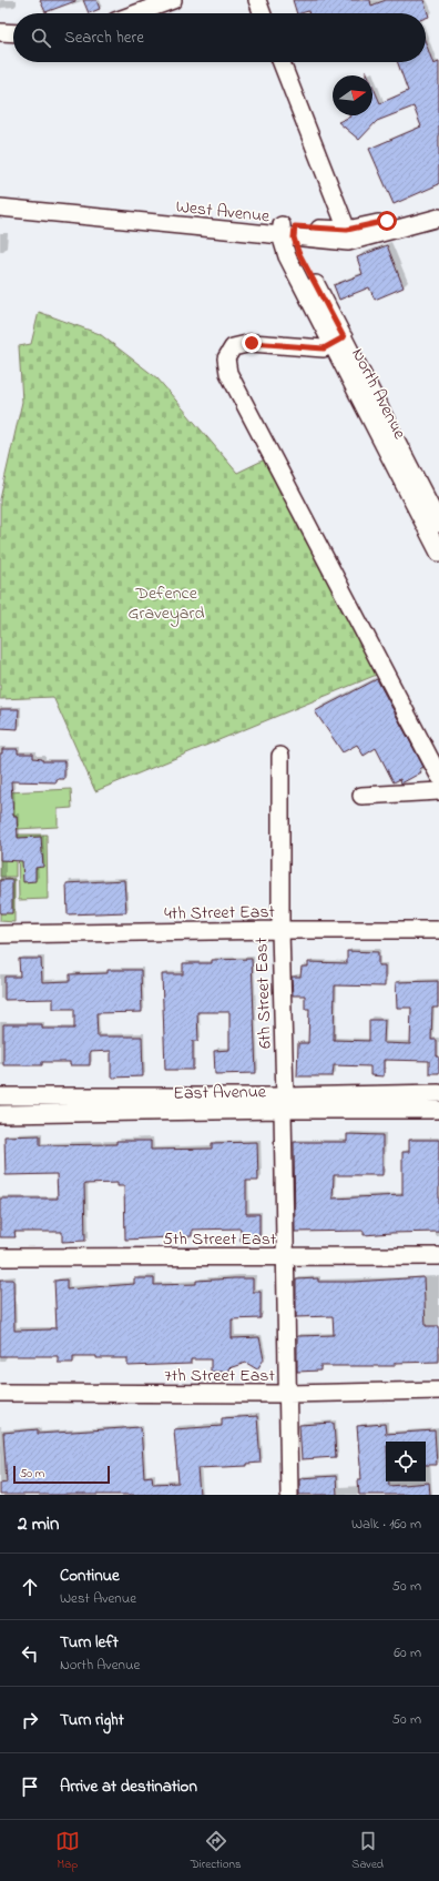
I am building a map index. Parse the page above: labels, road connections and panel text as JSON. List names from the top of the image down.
{
  "streets": {
    "street": [
      "West Avenue",
      "North Avenue",
      "4th Street East",
      "6th Street East",
      "East Avenue",
      "5th Street East",
      "7th Street East"
    ]
  },
  "crossings": [
    ["West Avenue", "North Avenue"],
    ["4th Street East", "6th Street East"],
    ["6th Street East", "East Avenue"],
    ["6th Street East", "5th Street East"],
    ["6th Street East", "7th Street East"]
  ],
  "parks": ["Defence Graveyard"],
  "scale_bar": "50 m",
  "north": "right",
  "page": {
    "search": "Search here",
    "scale": "50 m",
    "heading": ["2 min", "Walk · 160 m"],
    "list": [
      ["Continue", "West Avenue", "50 m"],
      ["Turn left", "North Avenue", "60 m"],
      ["Turn right", "50 m"],
      "Arrive at destination"
    ],
    "nav": ["Map", "Directions", "Saved"]
  }
}
